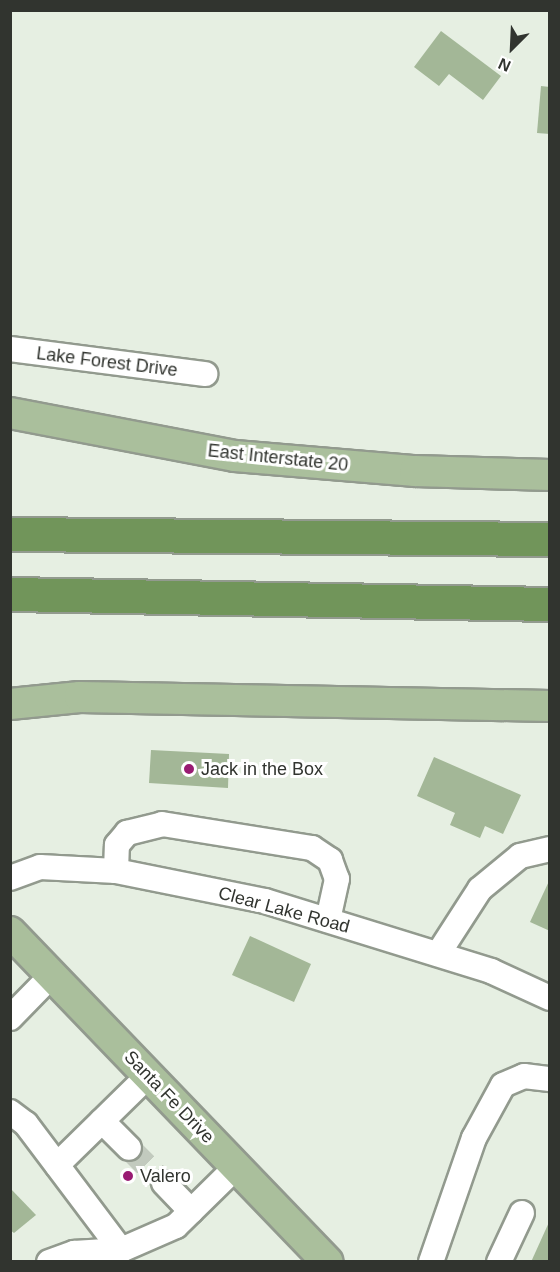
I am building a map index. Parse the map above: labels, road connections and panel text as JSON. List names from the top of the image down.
{
  "streets": {
    "main road": ["East Interstate 20", "Santa Fe Drive"],
    "street": ["Lake Forest Drive", "Clear Lake Road"]
  },
  "places": ["Jack in the Box", "Valero"],
  "north": "bottom left"
}
